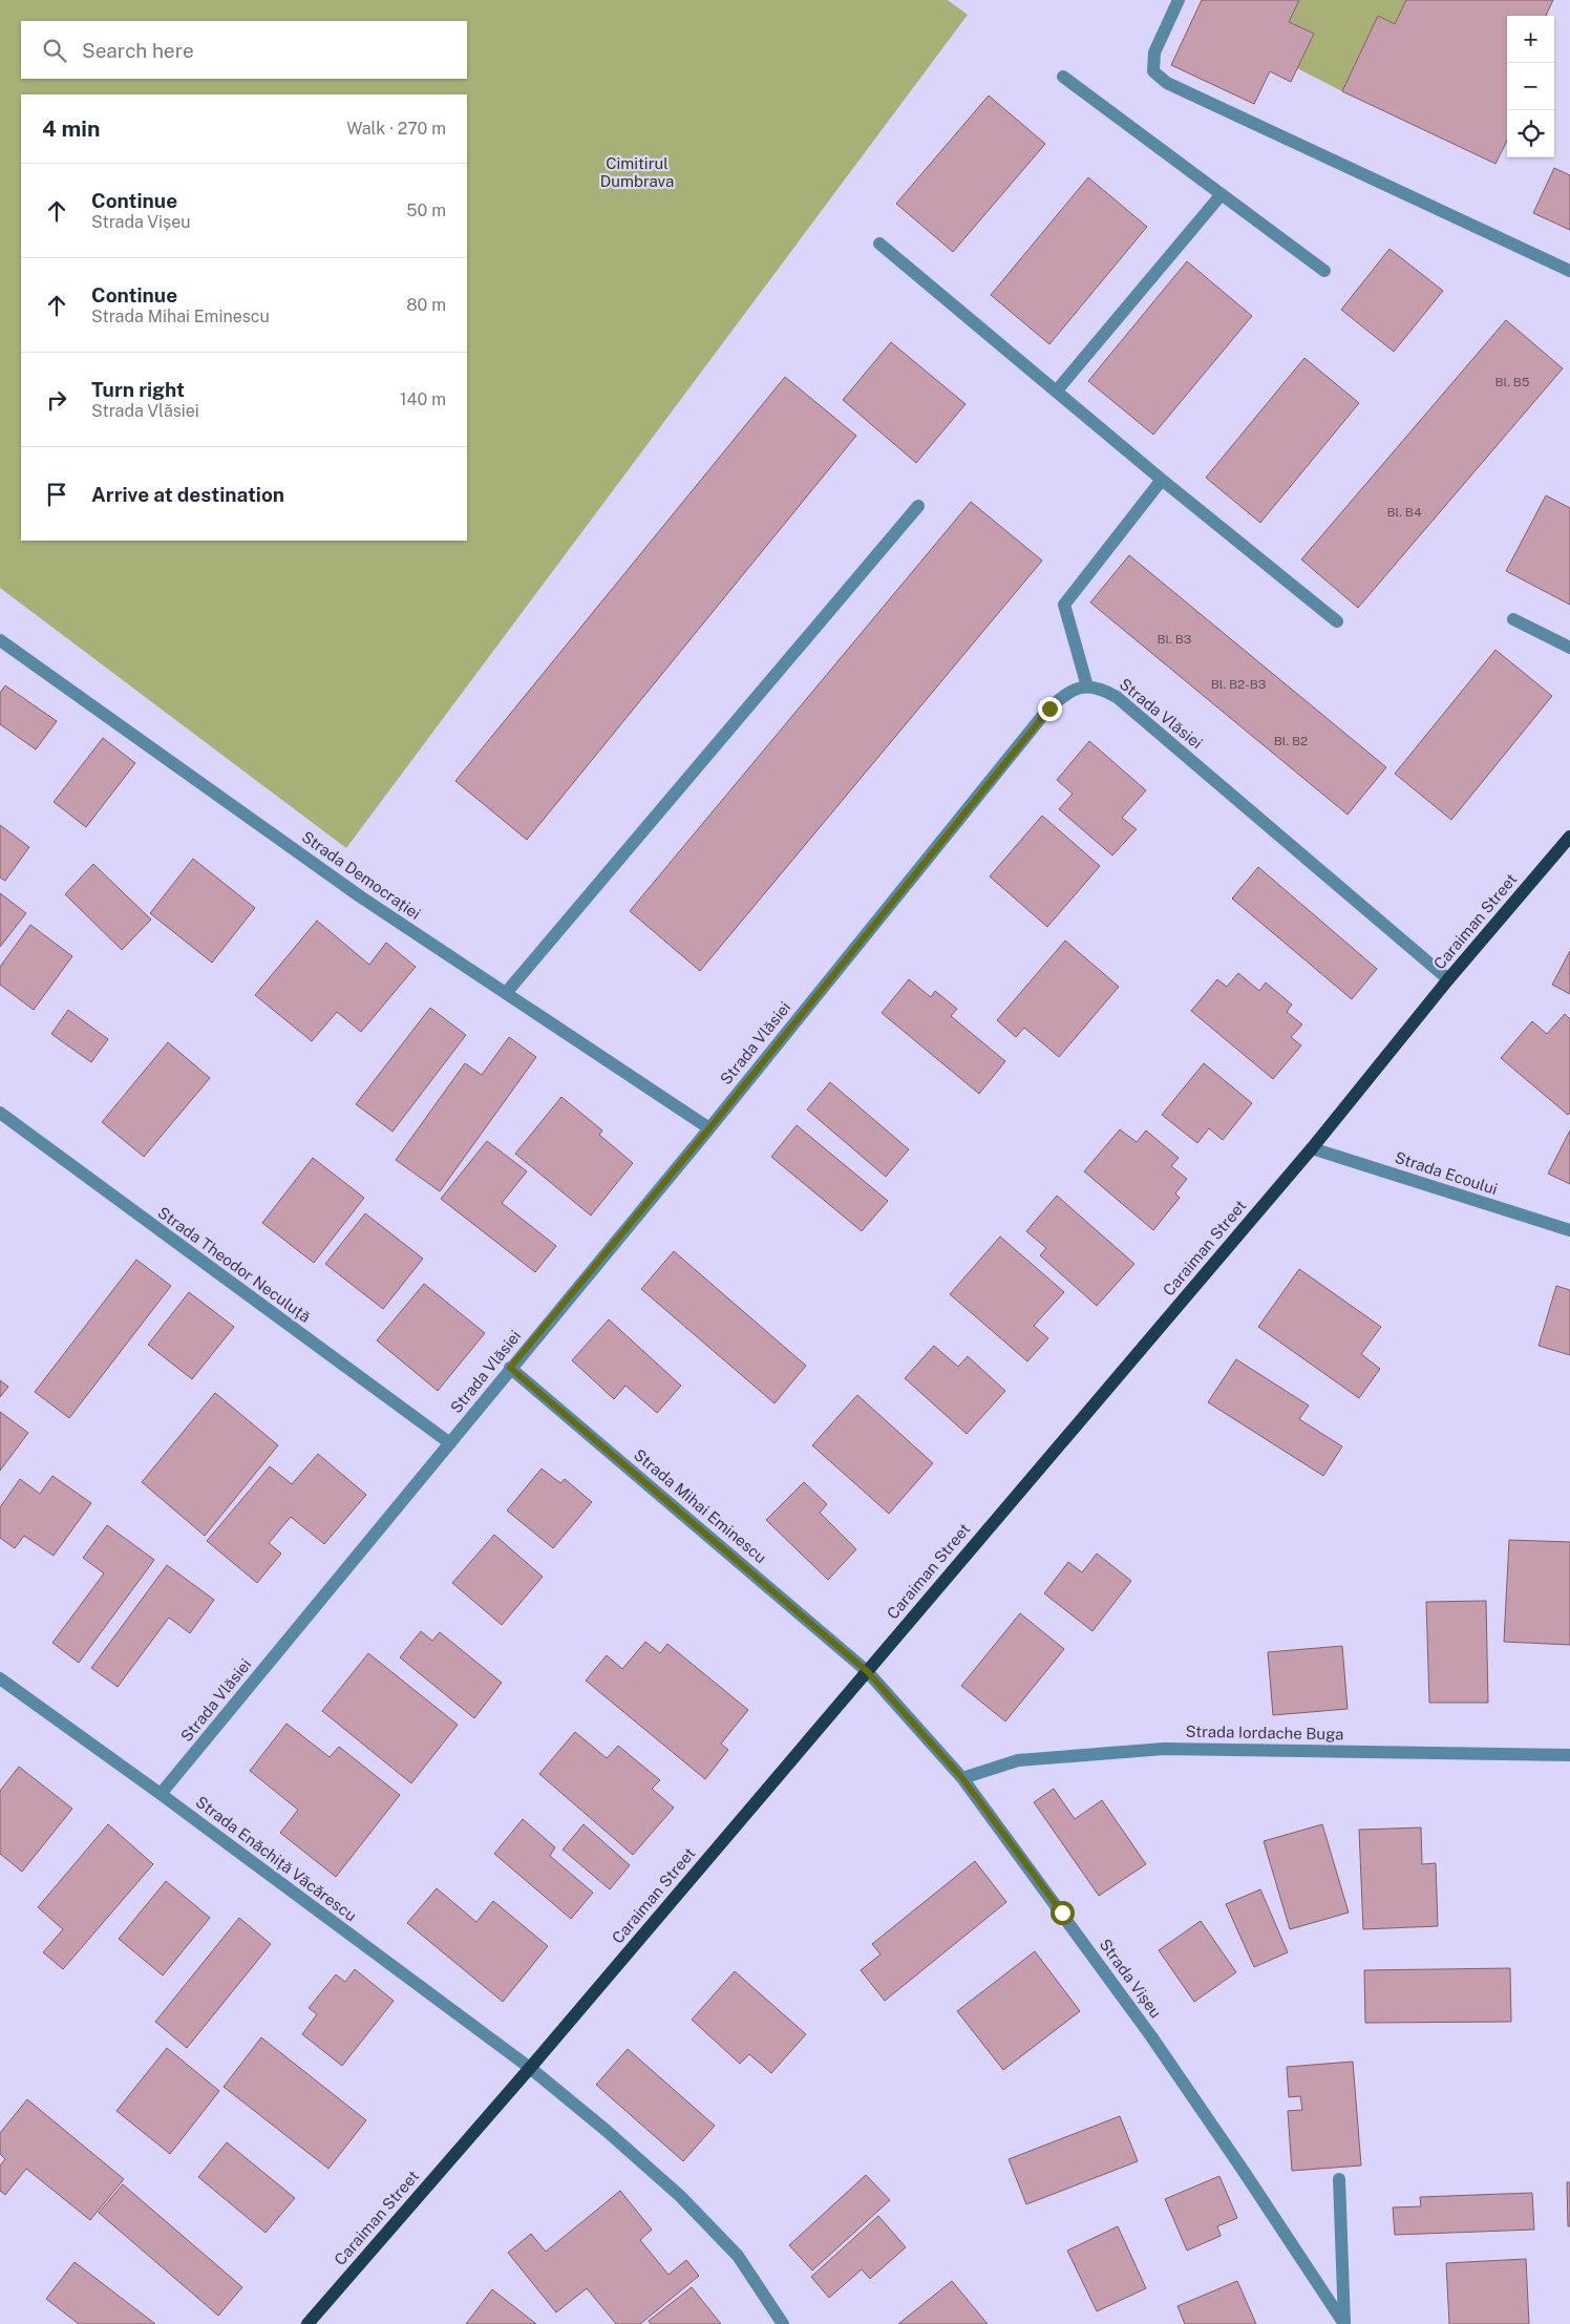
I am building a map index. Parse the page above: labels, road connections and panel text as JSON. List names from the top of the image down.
{
  "streets": {
    "main road": ["Caraiman Street"],
    "street": [
      "Strada Vlăsiei",
      "Strada Democrației",
      "Strada Ecoului",
      "Strada Theodor Neculuță",
      "Strada Mihai Eminescu",
      "Strada Iordache Buga",
      "Strada Enăchiță Văcărescu",
      "Strada Vișeu"
    ]
  },
  "crossings": [
    ["Strada Vlăsiei", "Strada Democrației"],
    ["Strada Vlăsiei", "Caraiman Street"],
    ["Strada Vlăsiei", "Strada Theodor Neculuță"],
    ["Strada Vlăsiei", "Strada Mihai Eminescu"],
    ["Strada Vlăsiei", "Strada Enăchiță Văcărescu"],
    ["Caraiman Street", "Strada Ecoului"],
    ["Caraiman Street", "Strada Mihai Eminescu"],
    ["Caraiman Street", "Strada Enăchiță Văcărescu"],
    ["Caraiman Street", "Strada Vișeu"],
    ["Strada Mihai Eminescu", "Strada Vișeu"],
    ["Strada Iordache Buga", "Strada Vișeu"]
  ],
  "parks": ["Cimitirul Dumbrava"],
  "house_numbers": [
    "Bl. B5",
    "Bl. B4",
    "Bl. B3",
    "Bl. B2-B3",
    "Bl. B2"
  ],
  "page": {
    "map_buttons": ["+", "−"],
    "search": "Search here",
    "heading": ["4 min", "Walk · 270 m"],
    "list": [
      ["Continue", "Strada Vișeu", "50 m"],
      ["Continue", "Strada Mihai Eminescu", "80 m"],
      ["Turn right", "Strada Vlăsiei", "140 m"],
      "Arrive at destination"
    ]
  }
}
